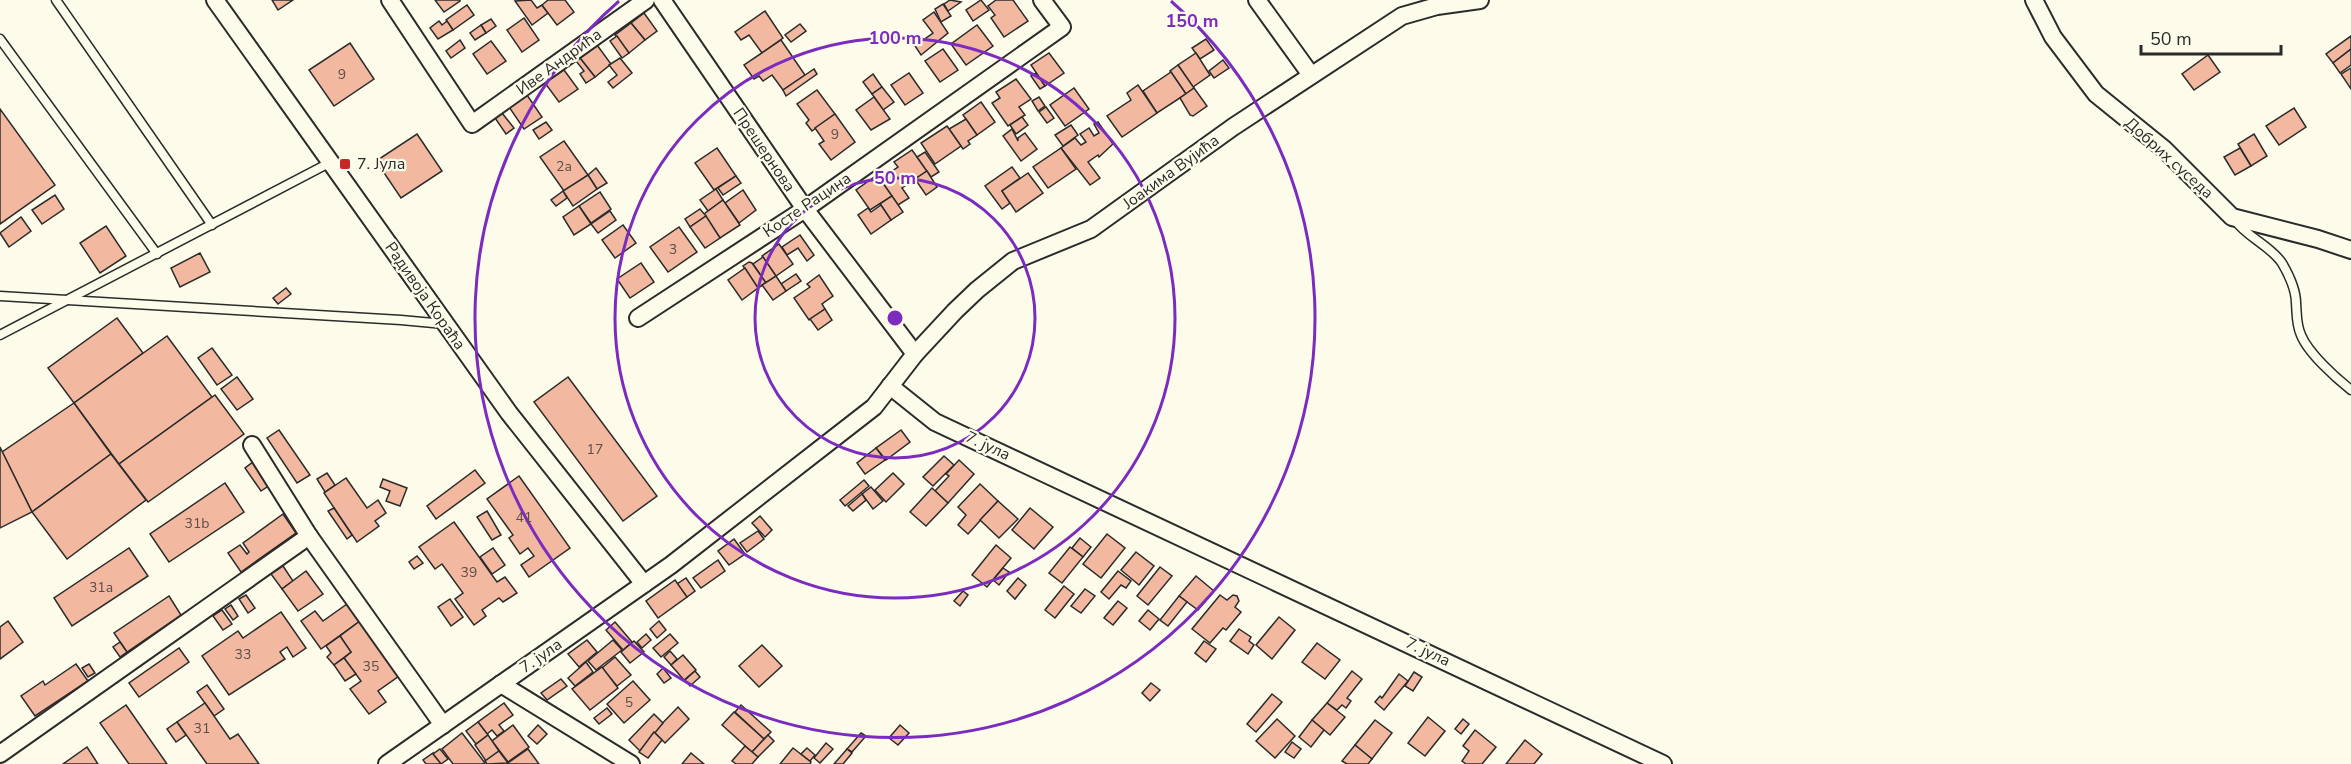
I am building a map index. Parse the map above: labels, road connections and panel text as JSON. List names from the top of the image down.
{
  "streets": {
    "street": [
      "Иве Андрића",
      "Прешернова",
      "Добрих суседа",
      "Јоакима Вујића",
      "Косте Рацина",
      "Радивоја Кораћа",
      "7. јула"
    ]
  },
  "crossings": [
    ["Прешернова", "Јоакима Вујића"],
    ["Прешернова", "Косте Рацина"],
    ["Јоакима Вујића", "7. јула"],
    ["Радивоја Кораћа", "7. јула"]
  ],
  "places": {
    "transit": ["7. Јула"]
  },
  "house_numbers": [
    "9",
    "9",
    "2a",
    "3",
    "17",
    "41",
    "31b",
    "39",
    "31a",
    "33",
    "35",
    "5",
    "31"
  ],
  "scale_bar": "50 m",
  "rings": ["150 m", "100 m", "50 m"]
}
